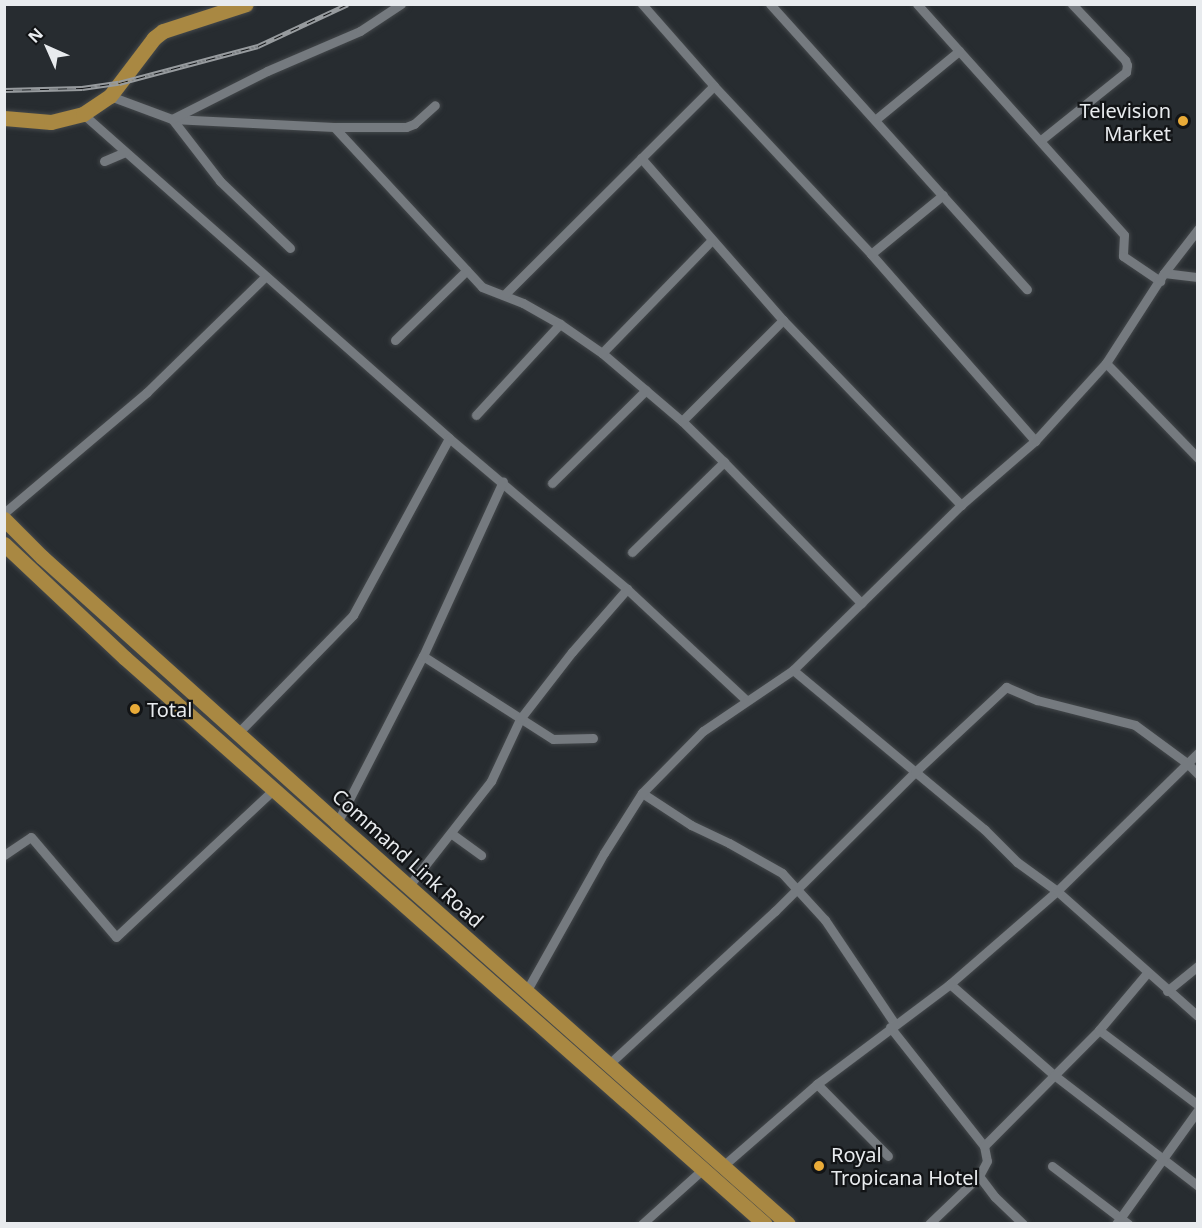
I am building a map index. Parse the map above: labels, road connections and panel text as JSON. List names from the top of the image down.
{
  "streets": {
    "main road": ["Command Link Road"]
  },
  "places": ["Television Market", "Total", "Royal Tropicana Hotel"],
  "north": "top left"
}
